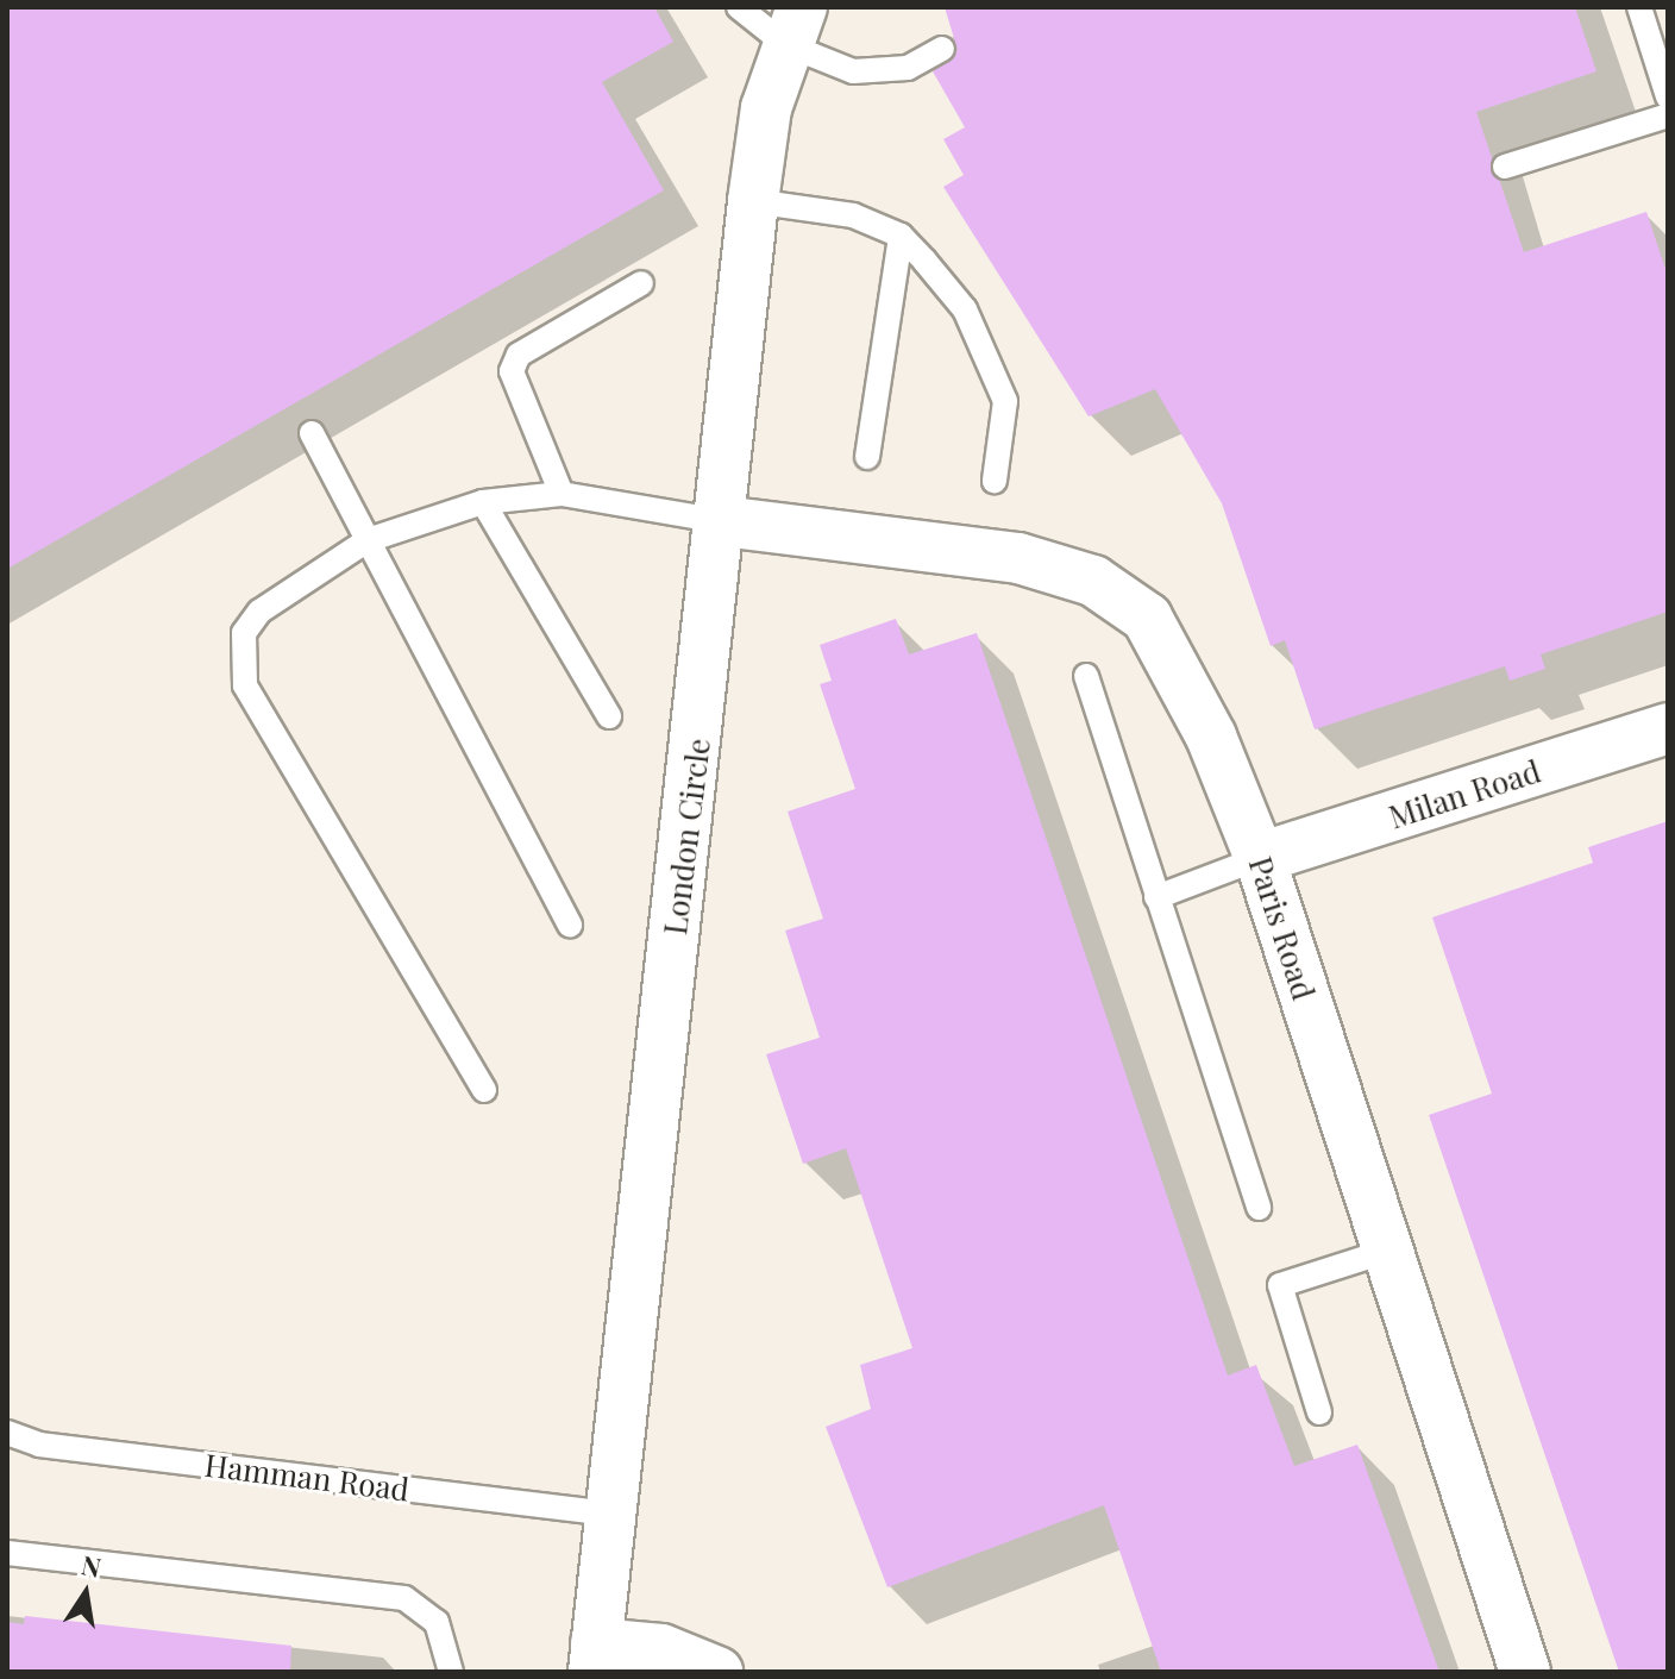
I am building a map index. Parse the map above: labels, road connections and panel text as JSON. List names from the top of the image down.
{
  "streets": {
    "street": ["Milan Road", "London Circle", "Paris Road"],
    "lane": ["Hamman Road"]
  },
  "crossings": [
    ["Milan Road", "Paris Road"],
    ["London Circle", "Paris Road"],
    ["London Circle", "Hamman Road"]
  ],
  "north": "top"
}
